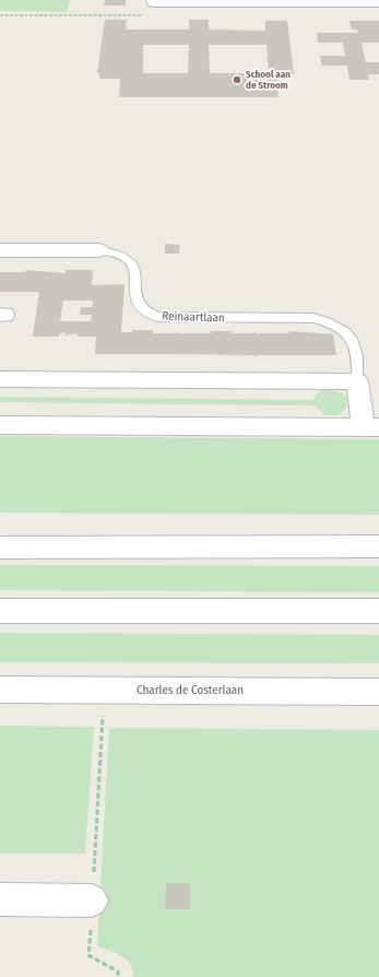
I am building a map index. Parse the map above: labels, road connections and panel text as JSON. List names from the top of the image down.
{
  "streets": {
    "street": ["Reinaartlaan", "Charles de Costerlaan"]
  },
  "places": ["School aan de Stroom"]
}
